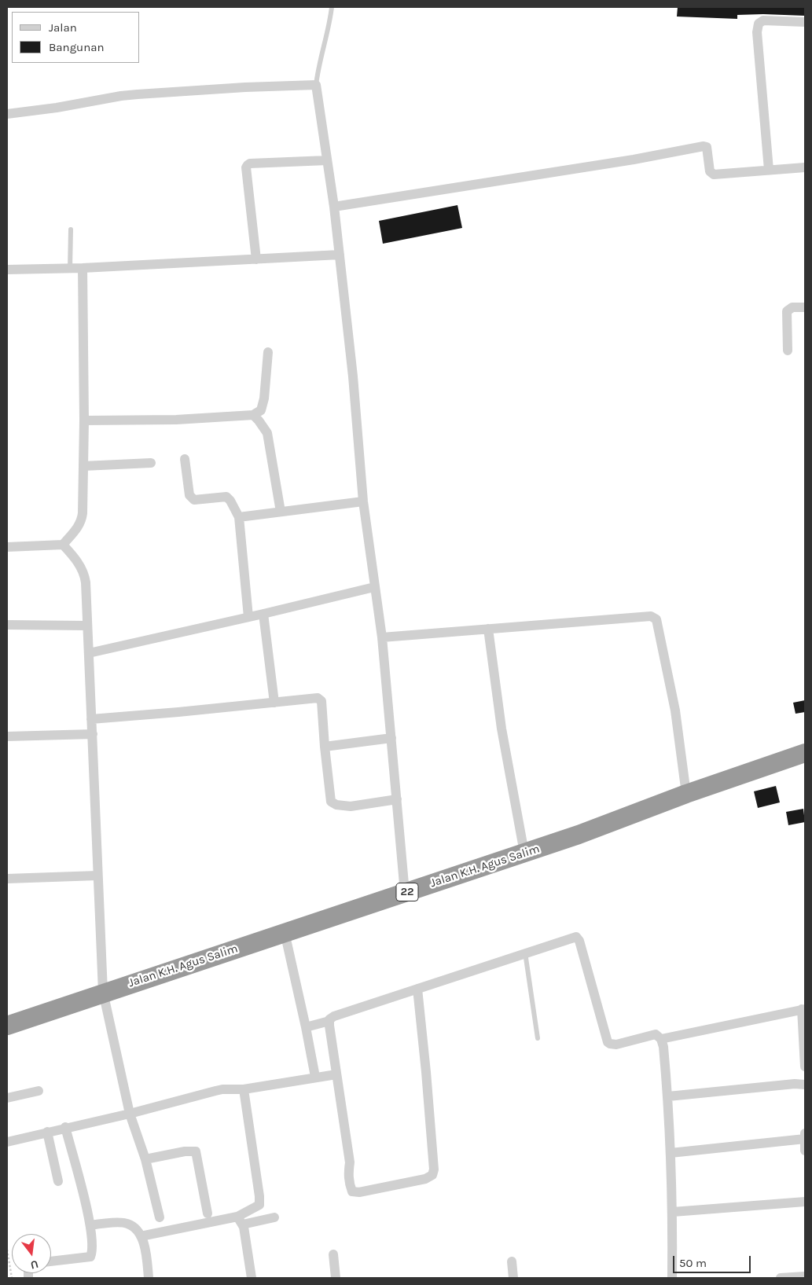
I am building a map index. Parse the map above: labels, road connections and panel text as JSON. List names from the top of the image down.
{
  "streets": {
    "highway": ["Jalan K.H. Agus Salim", "22"]
  },
  "legend": ["Jalan", "Bangunan"],
  "scale_bar": "50 m",
  "north": "bottom"
}
